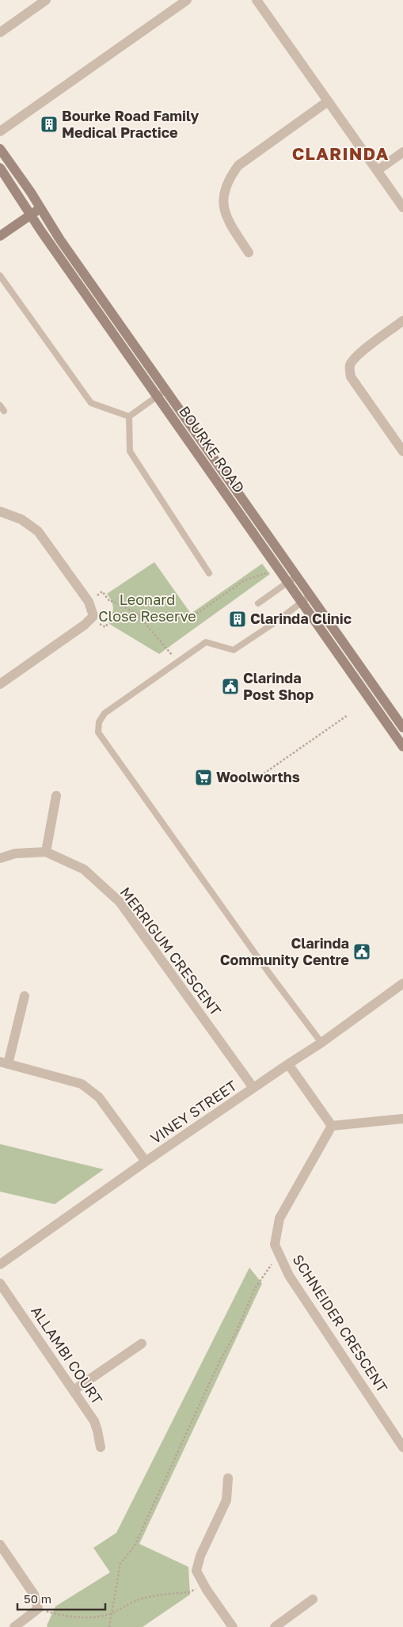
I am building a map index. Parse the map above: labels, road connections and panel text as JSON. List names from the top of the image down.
{
  "streets": {
    "main road": ["BOURKE ROAD"],
    "street": [
      "MERRIGUM CRESCENT",
      "VINEY STREET",
      "SCHNEIDER CRESCENT",
      "ALLAMBI COURT"
    ]
  },
  "crossings": [
    ["MERRIGUM CRESCENT", "VINEY STREET"]
  ],
  "districts": ["CLARINDA"],
  "parks": ["Leonard Close Reserve"],
  "places": {
    "building": ["Bourke Road Family Medical Practice", "Clarinda Clinic"],
    "public building": ["Clarinda Post Shop", "Clarinda Community Centre"],
    "supermarket": ["Woolworths"]
  },
  "scale_bar": "50 m"
}
